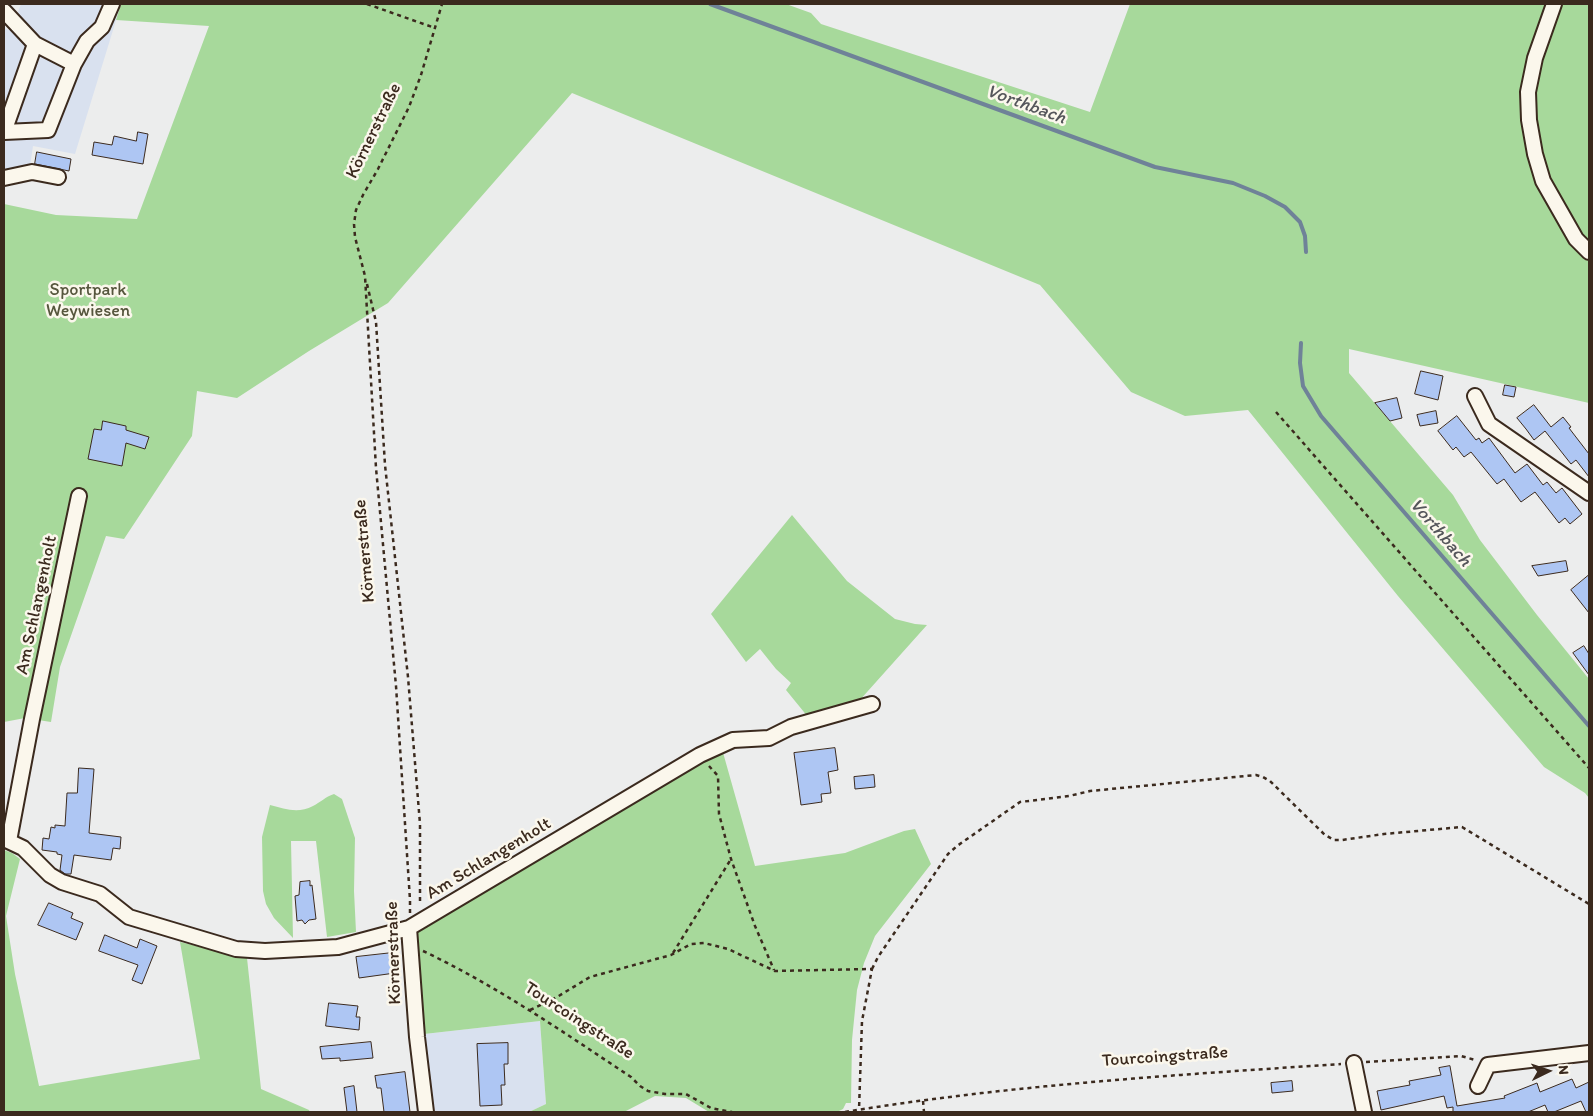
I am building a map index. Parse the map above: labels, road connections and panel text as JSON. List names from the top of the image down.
{
  "streets": {
    "street": ["Körnerstraße", "Am Schlangenholt"],
    "path": ["Tourcoingstraße"]
  },
  "crossings": [
    ["Körnerstraße", "Am Schlangenholt"],
    ["Körnerstraße", "Tourcoingstraße"]
  ],
  "water": ["Vorthbach"],
  "parks": ["Sportpark Weywiesen"],
  "north": "right"
}
